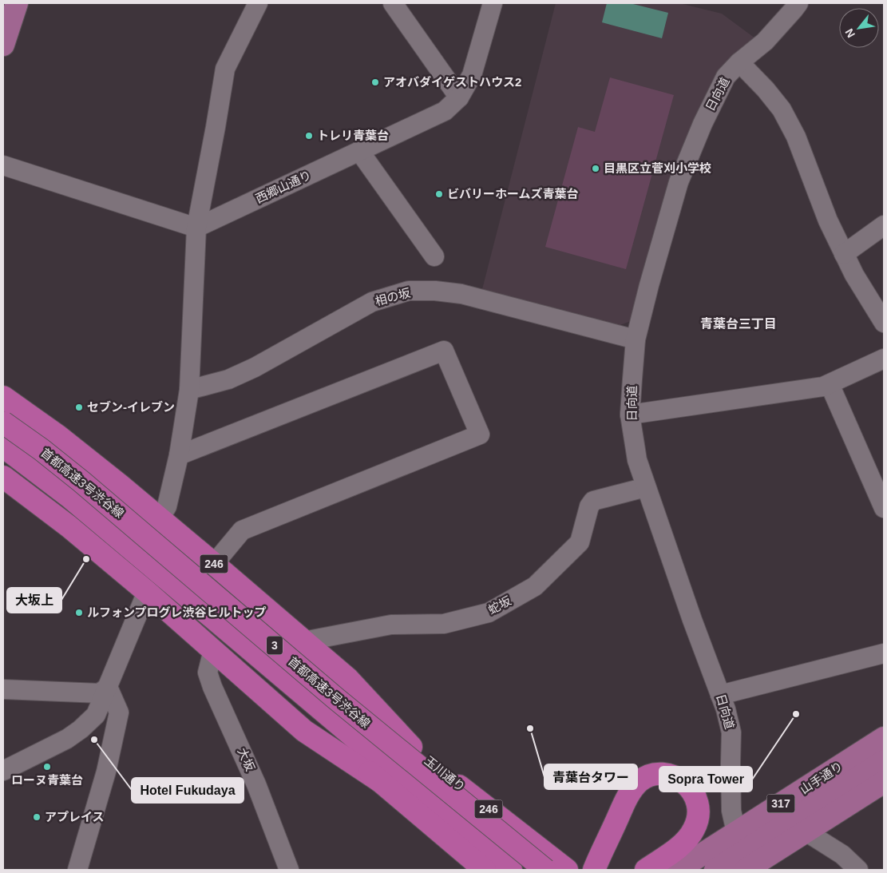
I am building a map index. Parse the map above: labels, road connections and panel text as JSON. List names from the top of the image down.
{
  "streets": {
    "highway": [
      "首都高速3号渋谷線",
      "246",
      "3",
      "玉川通り"
    ],
    "main road": ["山手通り", "317"],
    "street": [
      "日向道",
      "西郷山通り",
      "相の坂",
      "蛇坂",
      "大坂"
    ]
  },
  "crossings": [
    ["日向道", "相の坂"],
    ["日向道", "蛇坂"],
    ["日向道", "山手通り"],
    ["246", "蛇坂"],
    ["246", "玉川通り"]
  ],
  "districts": ["青葉台三丁目"],
  "places": [
    "アオバダイゲストハウス2",
    "トレリ青葉台",
    "目黒区立菅刈小学校",
    "ビバリーホームズ青葉台",
    "セブン-イレブン",
    "大坂上",
    "ルフォンプログレ渋谷ヒルトップ",
    "Sopra Tower",
    "青葉台タワー",
    "Hotel Fukudaya",
    "ローヌ青葉台",
    "アプレイス"
  ],
  "north": "bottom left"
}
